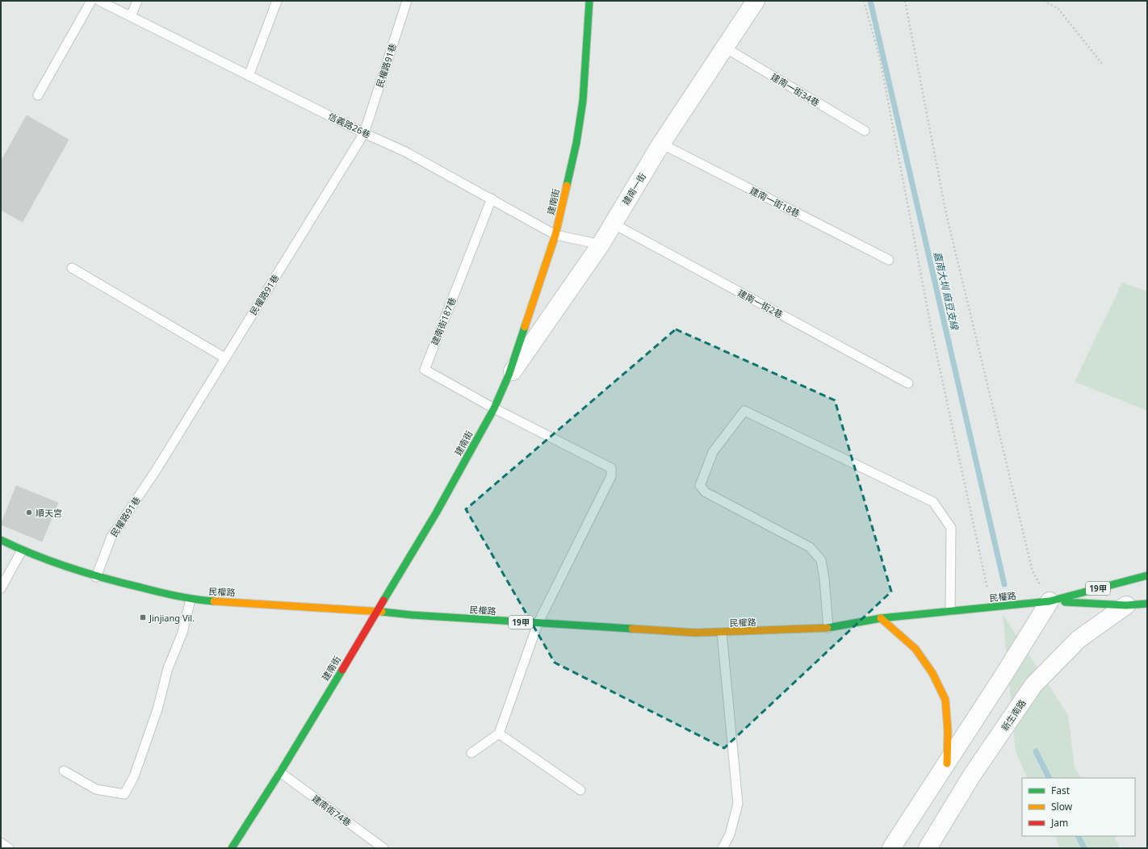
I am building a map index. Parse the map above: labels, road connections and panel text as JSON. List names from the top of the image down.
{
  "streets": {
    "main road": ["建南街", "19甲", "民權路"],
    "street": ["建南一街", "新生南路"],
    "lane": [
      "民權路91巷",
      "建南一街34巷",
      "信義路26巷",
      "建南一街18巷",
      "建南一街2巷",
      "建南街187巷",
      "建南街74巷"
    ]
  },
  "crossings": [
    ["民權路91巷", "信義路26巷"],
    ["民權路91巷", "民權路"],
    ["建南一街34巷", "建南一街"],
    ["信義路26巷", "建南一街"],
    ["信義路26巷", "建南街"],
    ["信義路26巷", "建南街187巷"],
    ["建南一街", "建南街"],
    ["建南一街", "建南一街18巷"],
    ["建南一街", "建南一街2巷"],
    ["建南街", "建南街187巷"],
    ["建南街", "民權路"],
    ["建南街", "建南街74巷"],
    ["19甲", "民權路"],
    ["19甲", "新生南路"]
  ],
  "water": ["嘉南大圳 麻豆支線"],
  "places": {
    "other": ["順天宮"],
    "transit": ["Jinjiang Vil."]
  },
  "legend": ["Fast", "Slow", "Jam"]
}
